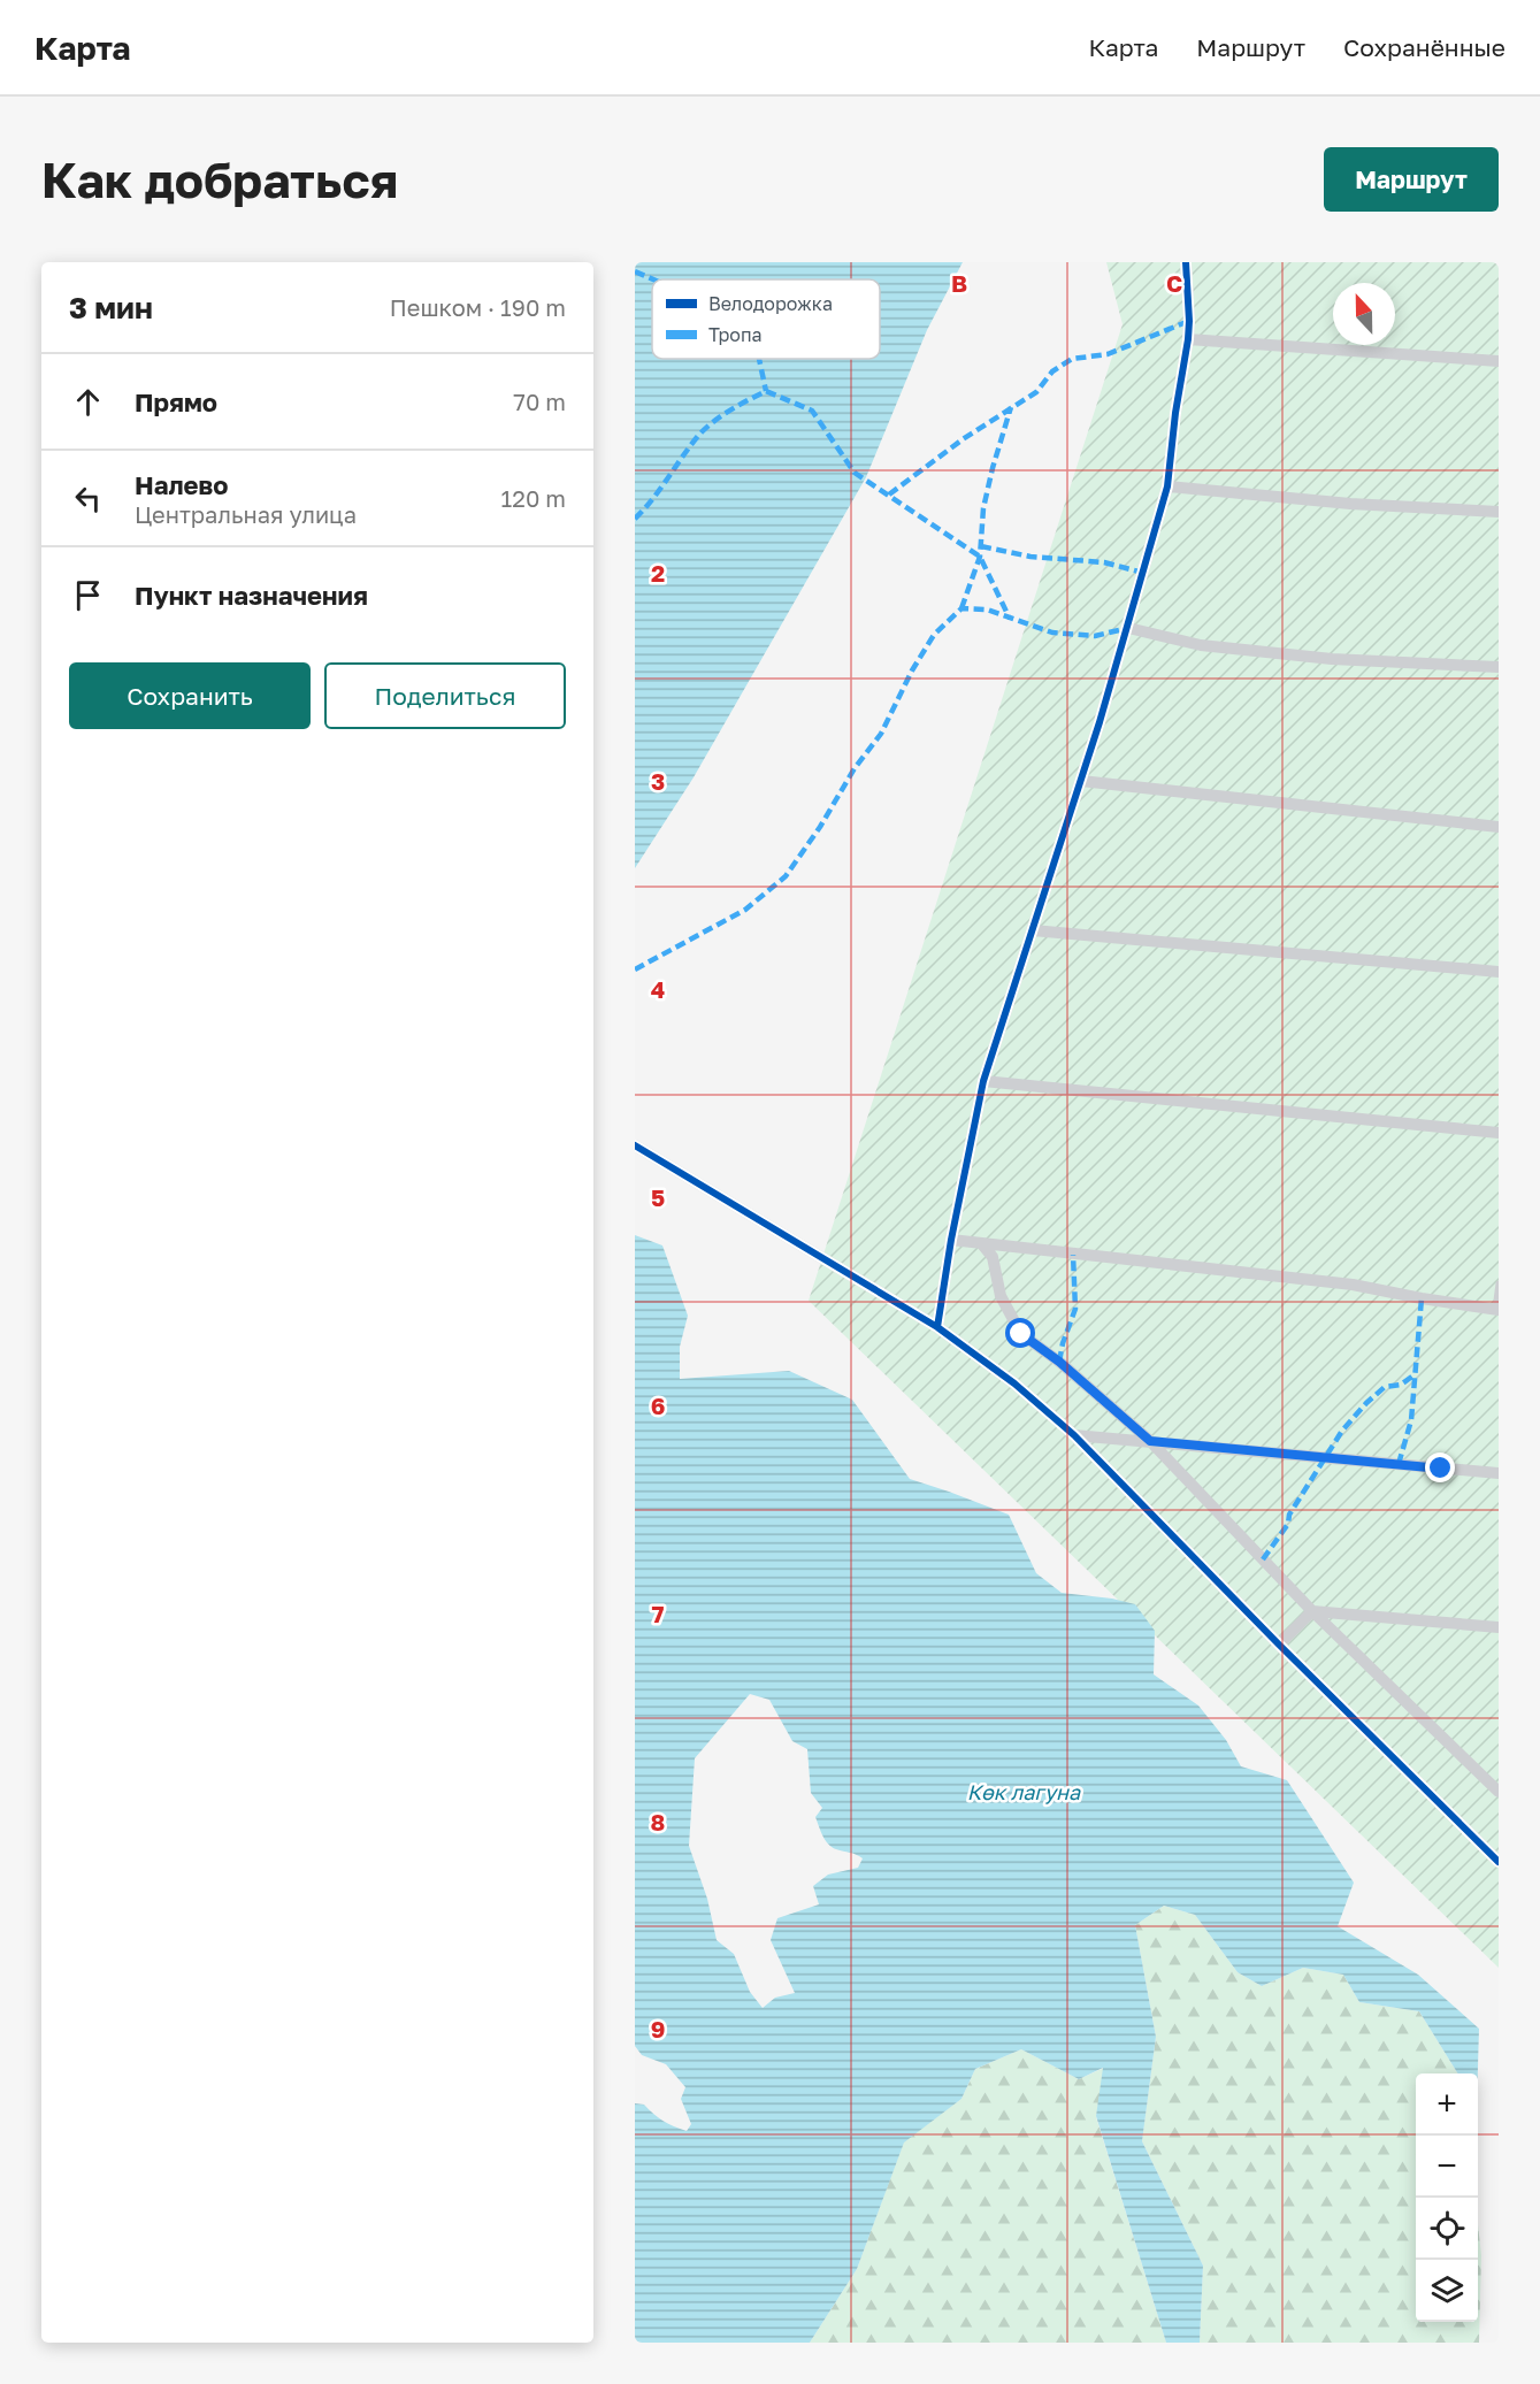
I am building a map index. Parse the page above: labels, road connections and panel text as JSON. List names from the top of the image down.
{
  "water": ["Көк лагуна"],
  "legend": ["Велодорожка", "Тропа"],
  "north": "top",
  "page": {
    "header": "Карта",
    "nav": ["Карта", "Маршрут", "Сохранённые"],
    "buttons": [
      "Маршрут",
      ["Сохранить", "Поделиться"]
    ],
    "title": "Как добраться",
    "heading": ["3 мин", "Пешком · 190 m"],
    "list": [
      ["Прямо", "70 m"],
      ["Налево", "Центральная улица", "120 m"],
      "Пункт назначения"
    ],
    "map_buttons": ["+", "−"]
  },
  "grid": {
    "columns": ["B", "C"],
    "rows": [
      "2",
      "3",
      "4",
      "5",
      "6",
      "7",
      "8",
      "9"
    ]
  }
}
